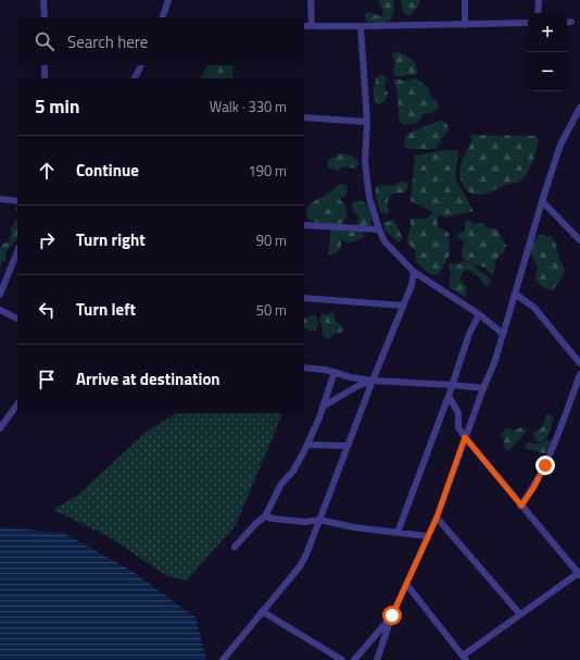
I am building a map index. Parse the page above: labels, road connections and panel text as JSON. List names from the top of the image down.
{
  "page": {
    "map_buttons": ["+", "−"],
    "search": "Search here",
    "heading": ["5 min", "Walk · 330 m"],
    "list": [
      ["Continue", "190 m"],
      ["Turn right", "90 m"],
      ["Turn left", "50 m"],
      "Arrive at destination"
    ]
  }
}
